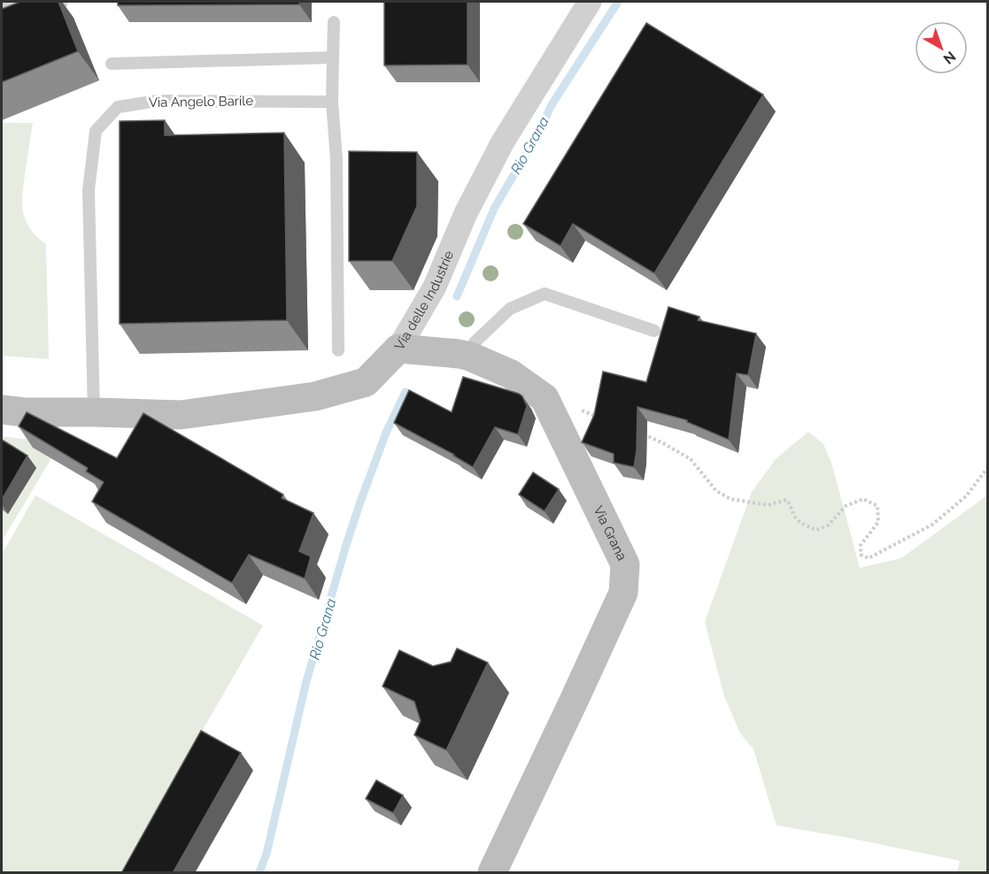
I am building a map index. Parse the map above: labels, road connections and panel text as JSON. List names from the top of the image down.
{
  "streets": {
    "street": ["Via delle Industrie", "Via Grana"],
    "lane": ["Via Angelo Barile"]
  },
  "crossings": [
    ["Via Angelo Barile", "Via delle Industrie"],
    ["Via delle Industrie", "Via Grana"]
  ],
  "water": ["Rio Grana"],
  "north": "bottom right"
}
